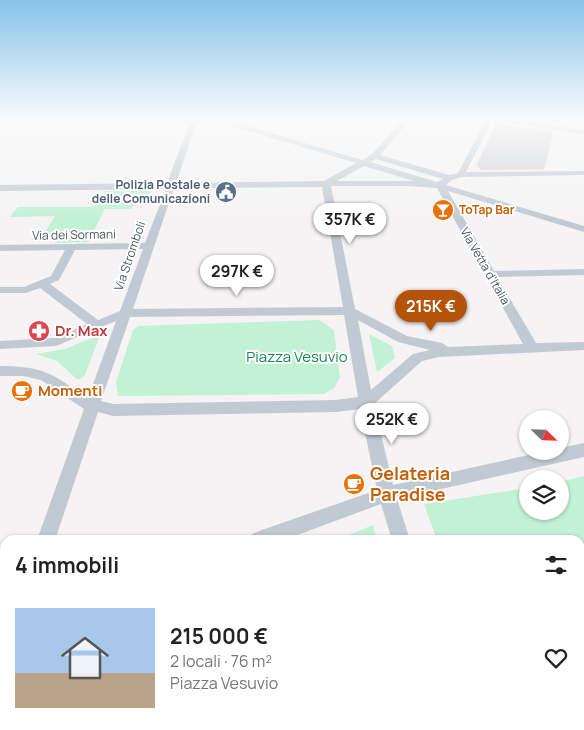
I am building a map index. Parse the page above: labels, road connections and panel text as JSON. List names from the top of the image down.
{
  "streets": {
    "street": ["Via dei Sormani", "Via Stromboli", "Via Vetta d'Italia"]
  },
  "crossings": [
    ["Via dei Sormani", "Via Stromboli"]
  ],
  "parks": ["Piazza Vesuvio"],
  "places": {
    "public building": ["Polizia Postale e delle Comunicazioni"],
    "bar": ["ToTap Bar"],
    "pharmacy": ["Dr. Max"],
    "cafe": ["Momenti", "Gelateria Paradise"]
  },
  "north": "bottom right",
  "page": {
    "price": [
      "357K €",
      "297K €",
      "215K €",
      "252K €"
    ],
    "heading": "4 immobili",
    "list": [
      {
        "name": "215 000 €",
        "note": "2 locali · 76 m² · Piazza Vesuvio"
      }
    ]
  }
}
